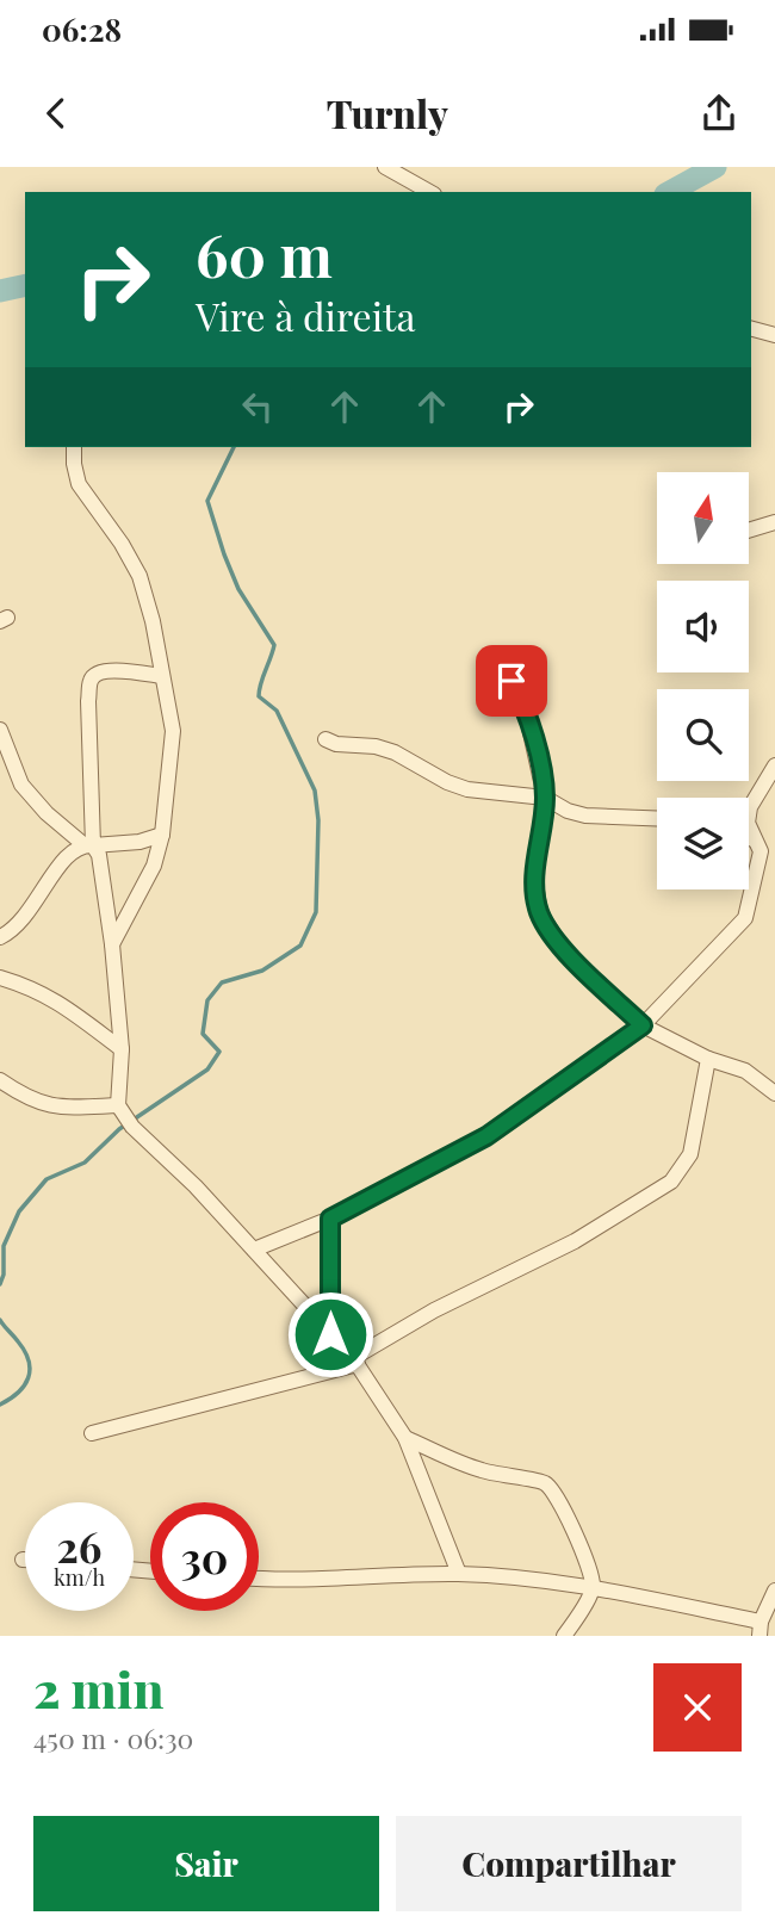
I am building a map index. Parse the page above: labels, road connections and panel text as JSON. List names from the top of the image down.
{
  "north": "top",
  "page": {
    "status": "06:28",
    "header": "Turnly",
    "turn": ["60 m", "Vire à direita"],
    "speed": "26 km/h",
    "limit": "30",
    "heading": ["2 min", "450 m · 06:30"],
    "buttons": ["Sair", "Compartilhar"]
  }
}
